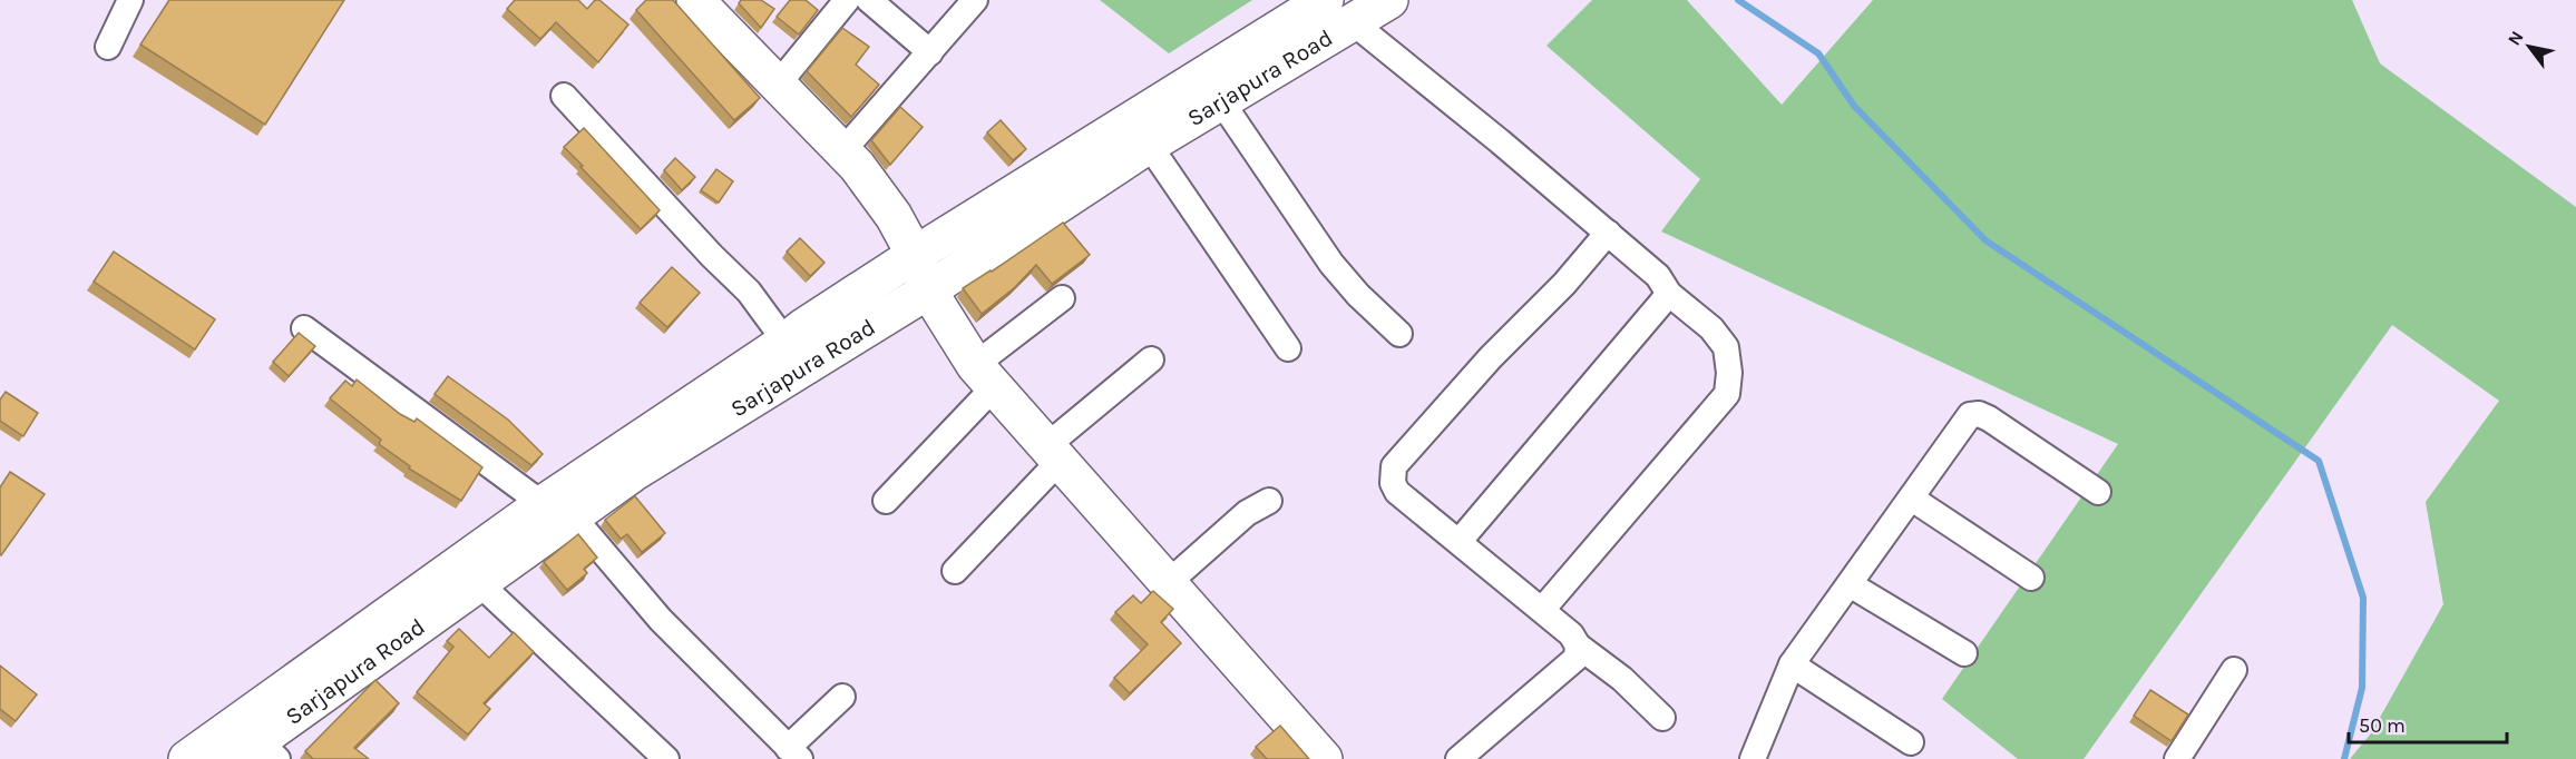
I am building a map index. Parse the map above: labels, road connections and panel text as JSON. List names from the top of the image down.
{
  "streets": {
    "main road": ["Sarjapura Road"]
  },
  "scale_bar": "50 m",
  "north": "top left"
}
